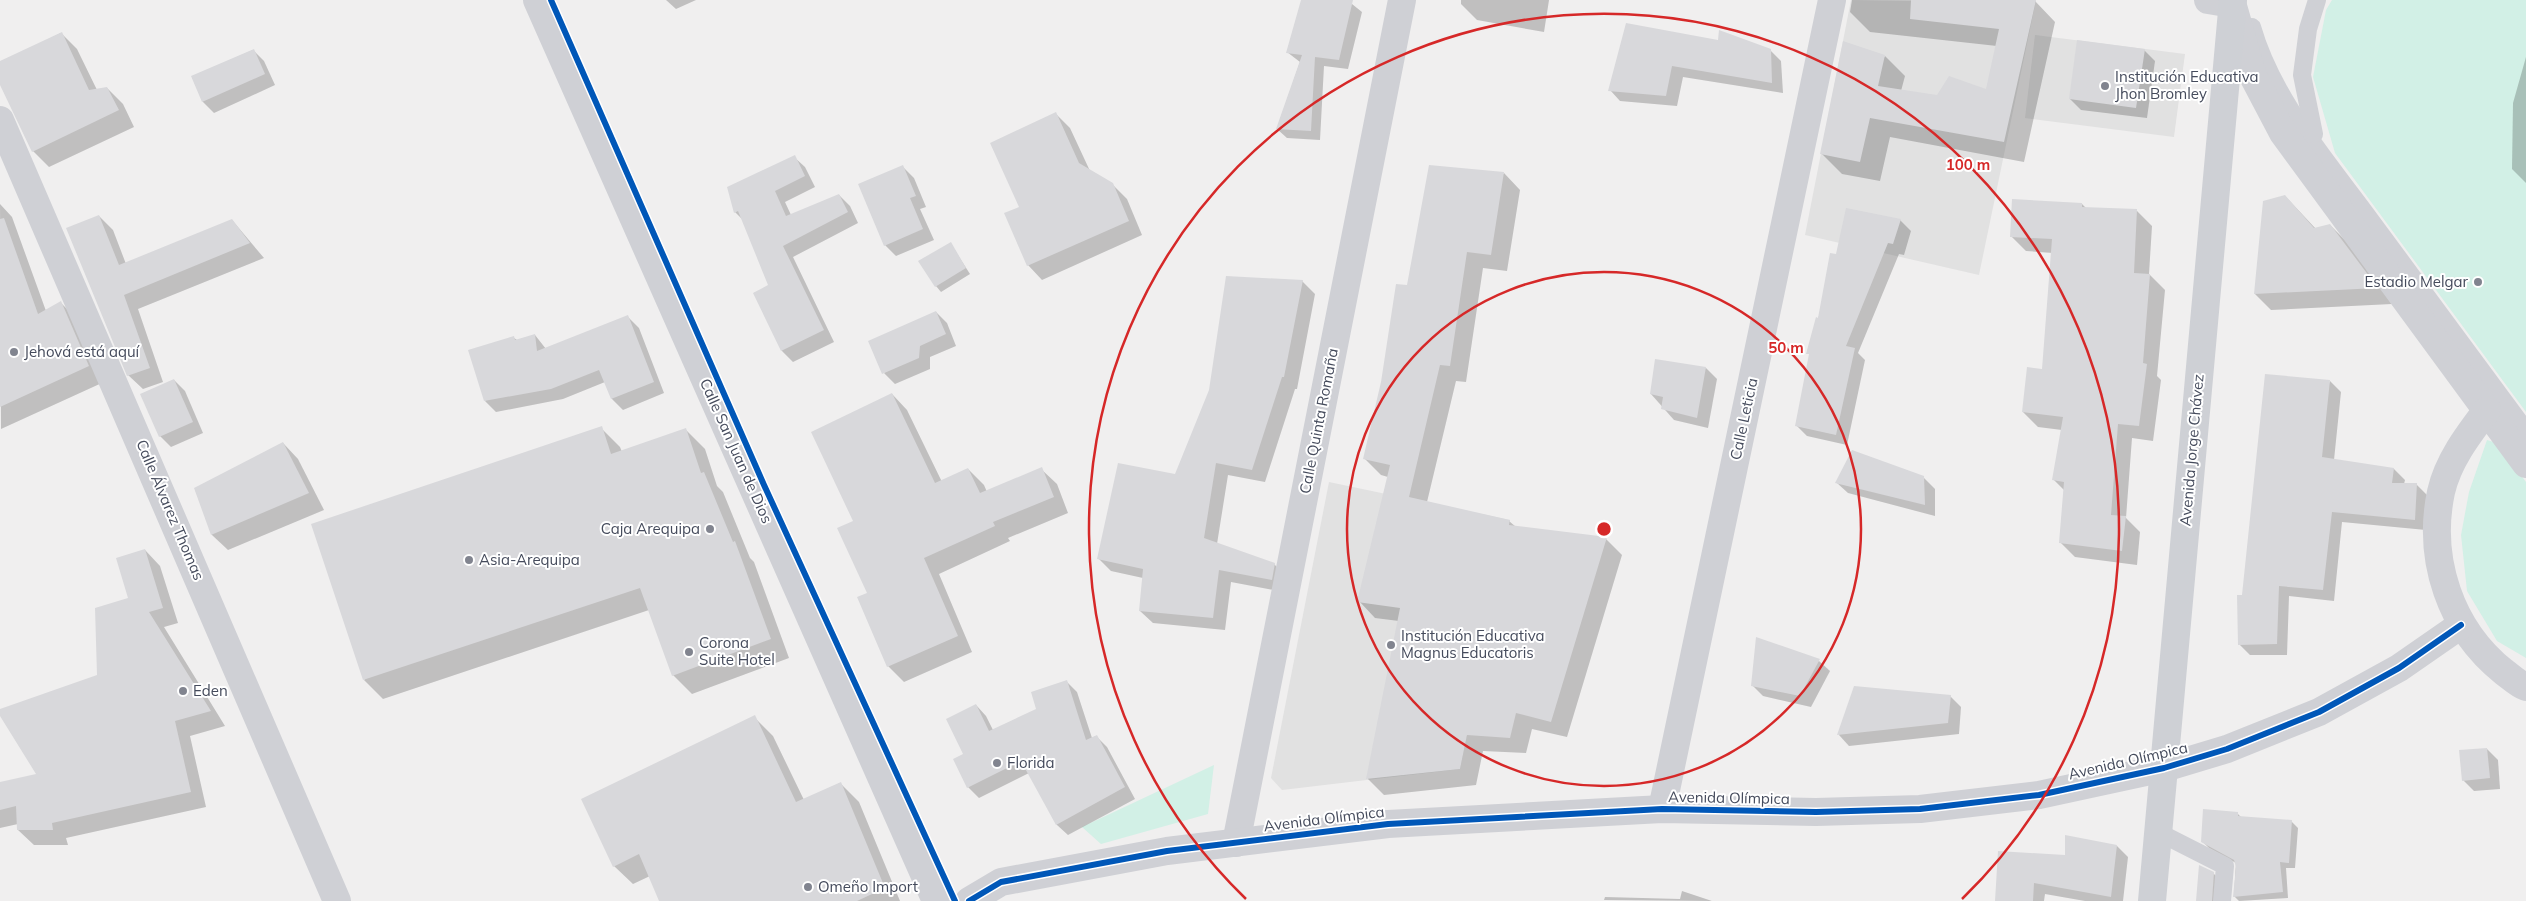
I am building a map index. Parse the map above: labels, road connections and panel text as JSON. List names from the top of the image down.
{
  "streets": {
    "main road": ["Avenida Jorge Chávez"],
    "street": [
      "Calle Leticia",
      "Calle Quinta Romaña",
      "Calle San Juan de Dios",
      "Calle Álvarez Thomas",
      "Avenida Olímpica"
    ]
  },
  "crossings": [
    ["Calle Leticia", "Avenida Olímpica"],
    ["Calle Quinta Romaña", "Avenida Olímpica"],
    ["Avenida Jorge Chávez", "Avenida Olímpica"]
  ],
  "places": [
    "Institución Educativa Jhon Bromley",
    "Estadio Melgar",
    "Jehová está aquí",
    "Caja Arequipa",
    "Asia-Arequipa",
    "Institución Educativa Magnus Educatoris",
    "Corona Suite Hotel",
    "Eden",
    "Florida",
    "Omeño Import"
  ],
  "rings": ["100 m", "50 m"]
}
